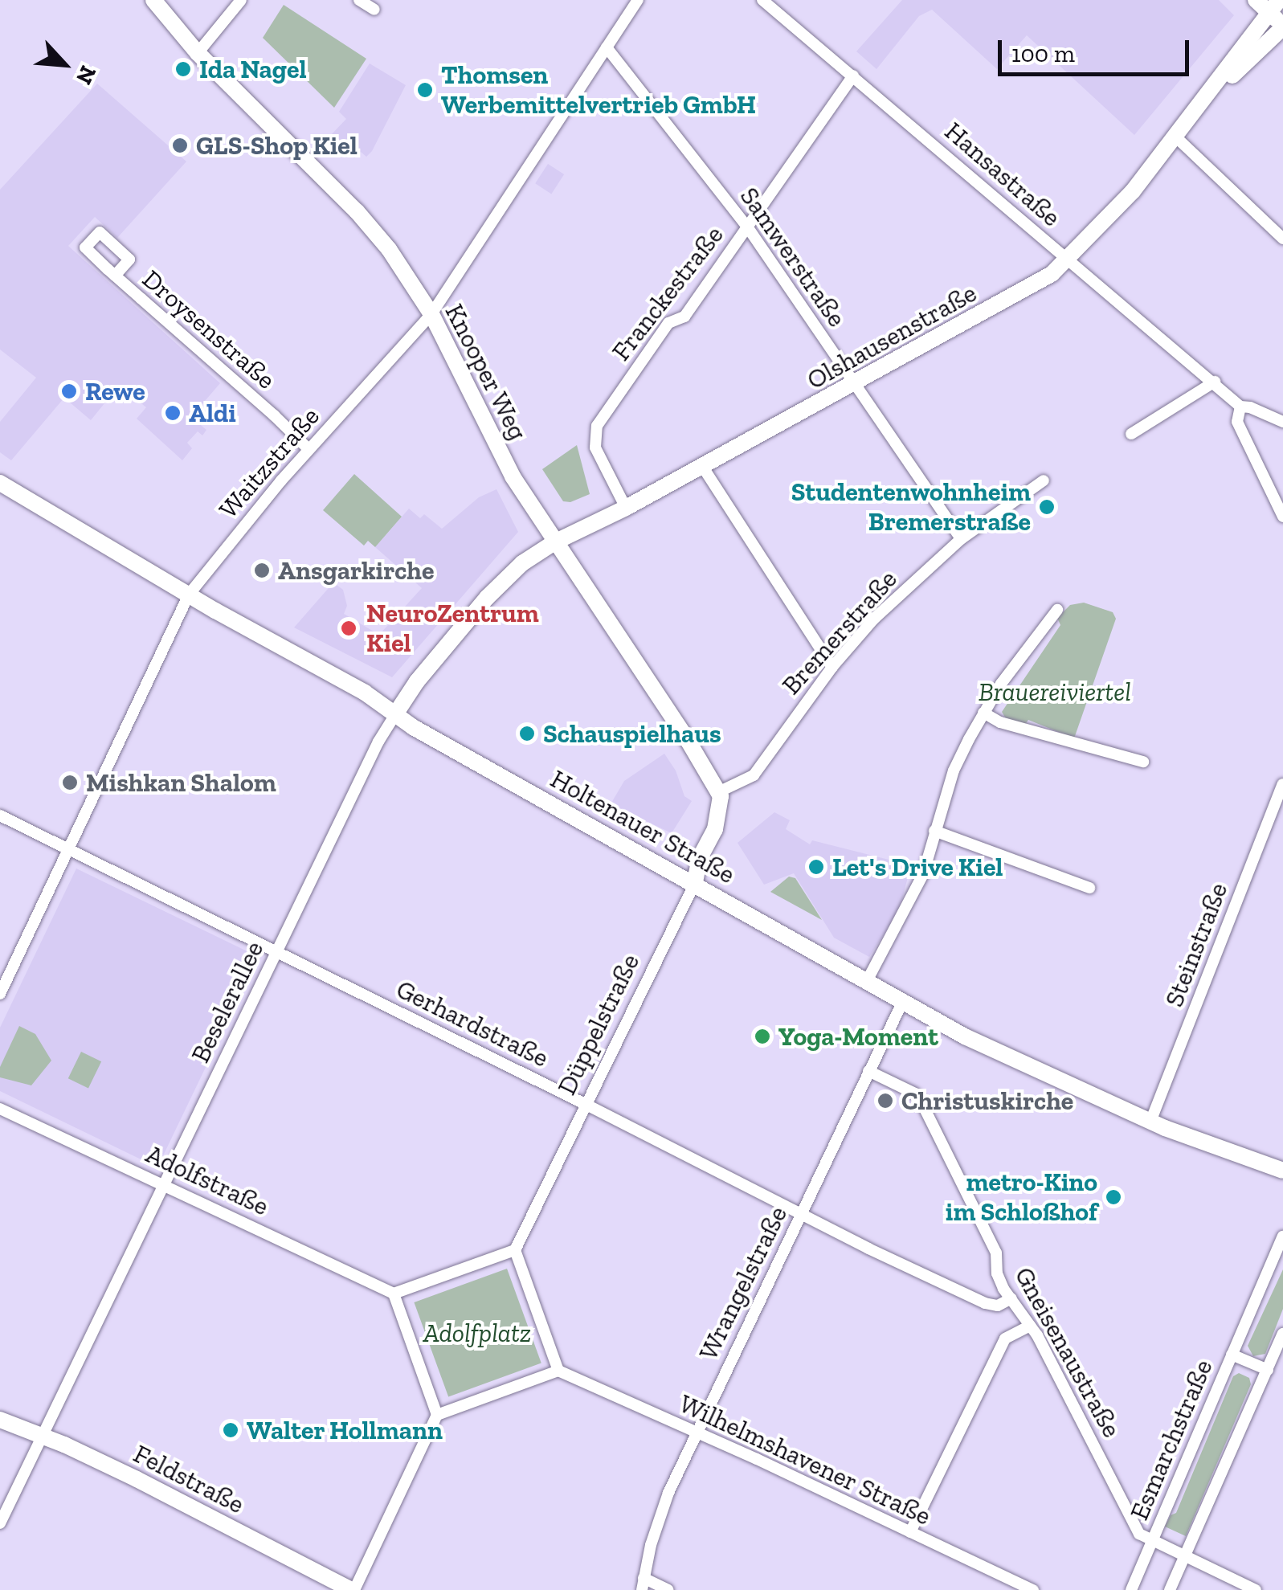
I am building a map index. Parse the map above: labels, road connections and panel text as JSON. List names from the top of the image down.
{
  "streets": {
    "main road": [
      "Olshausenstraße",
      "Knooper Weg",
      "Holtenauer Straße",
      "Beselerallee",
      "Düppelstraße",
      "Feldstraße"
    ],
    "street": [
      "Hansastraße",
      "Samwerstraße",
      "Franckestraße",
      "Droysenstraße",
      "Waitzstraße",
      "Bremerstraße",
      "Steinstraße",
      "Gerhardstraße",
      "Adolfstraße",
      "Wrangelstraße",
      "Gneisenaustraße",
      "Esmarchstraße",
      "Wilhelmshavener Straße"
    ]
  },
  "crossings": [
    ["Hansastraße", "Franckestraße"],
    ["Hansastraße", "Olshausenstraße"],
    ["Samwerstraße", "Franckestraße"],
    ["Samwerstraße", "Olshausenstraße"],
    ["Samwerstraße", "Waitzstraße"],
    ["Samwerstraße", "Bremerstraße"],
    ["Franckestraße", "Olshausenstraße"],
    ["Droysenstraße", "Waitzstraße"],
    ["Olshausenstraße", "Knooper Weg"],
    ["Olshausenstraße", "Beselerallee"],
    ["Knooper Weg", "Waitzstraße"],
    ["Knooper Weg", "Bremerstraße"],
    ["Knooper Weg", "Beselerallee"],
    ["Knooper Weg", "Düppelstraße"],
    ["Waitzstraße", "Holtenauer Straße"],
    ["Waitzstraße", "Gerhardstraße"],
    ["Bremerstraße", "Düppelstraße"],
    ["Holtenauer Straße", "Steinstraße"],
    ["Holtenauer Straße", "Beselerallee"],
    ["Holtenauer Straße", "Düppelstraße"],
    ["Holtenauer Straße", "Wrangelstraße"],
    ["Beselerallee", "Gerhardstraße"],
    ["Beselerallee", "Adolfstraße"],
    ["Beselerallee", "Feldstraße"],
    ["Gerhardstraße", "Düppelstraße"],
    ["Gerhardstraße", "Wrangelstraße"],
    ["Gerhardstraße", "Gneisenaustraße"],
    ["Wrangelstraße", "Gneisenaustraße"],
    ["Wrangelstraße", "Wilhelmshavener Straße"],
    ["Gneisenaustraße", "Esmarchstraße"]
  ],
  "parks": ["Brauereiviertel", "Adolfplatz"],
  "places": [
    "Ida Nagel",
    "Thomsen Werbemittelvertrieb GmbH",
    "GLS-Shop Kiel",
    "Rewe",
    "Aldi",
    "Studentenwohnheim Bremerstraße",
    "Ansgarkirche",
    "NeuroZentrum Kiel",
    "Schauspielhaus",
    "Mishkan Shalom",
    "Let's Drive Kiel",
    "Yoga-Moment",
    "Christuskirche",
    "metro-Kino im Schloßhof",
    "Walter Hollmann"
  ],
  "scale_bar": "100 m",
  "north": "bottom right"
}
